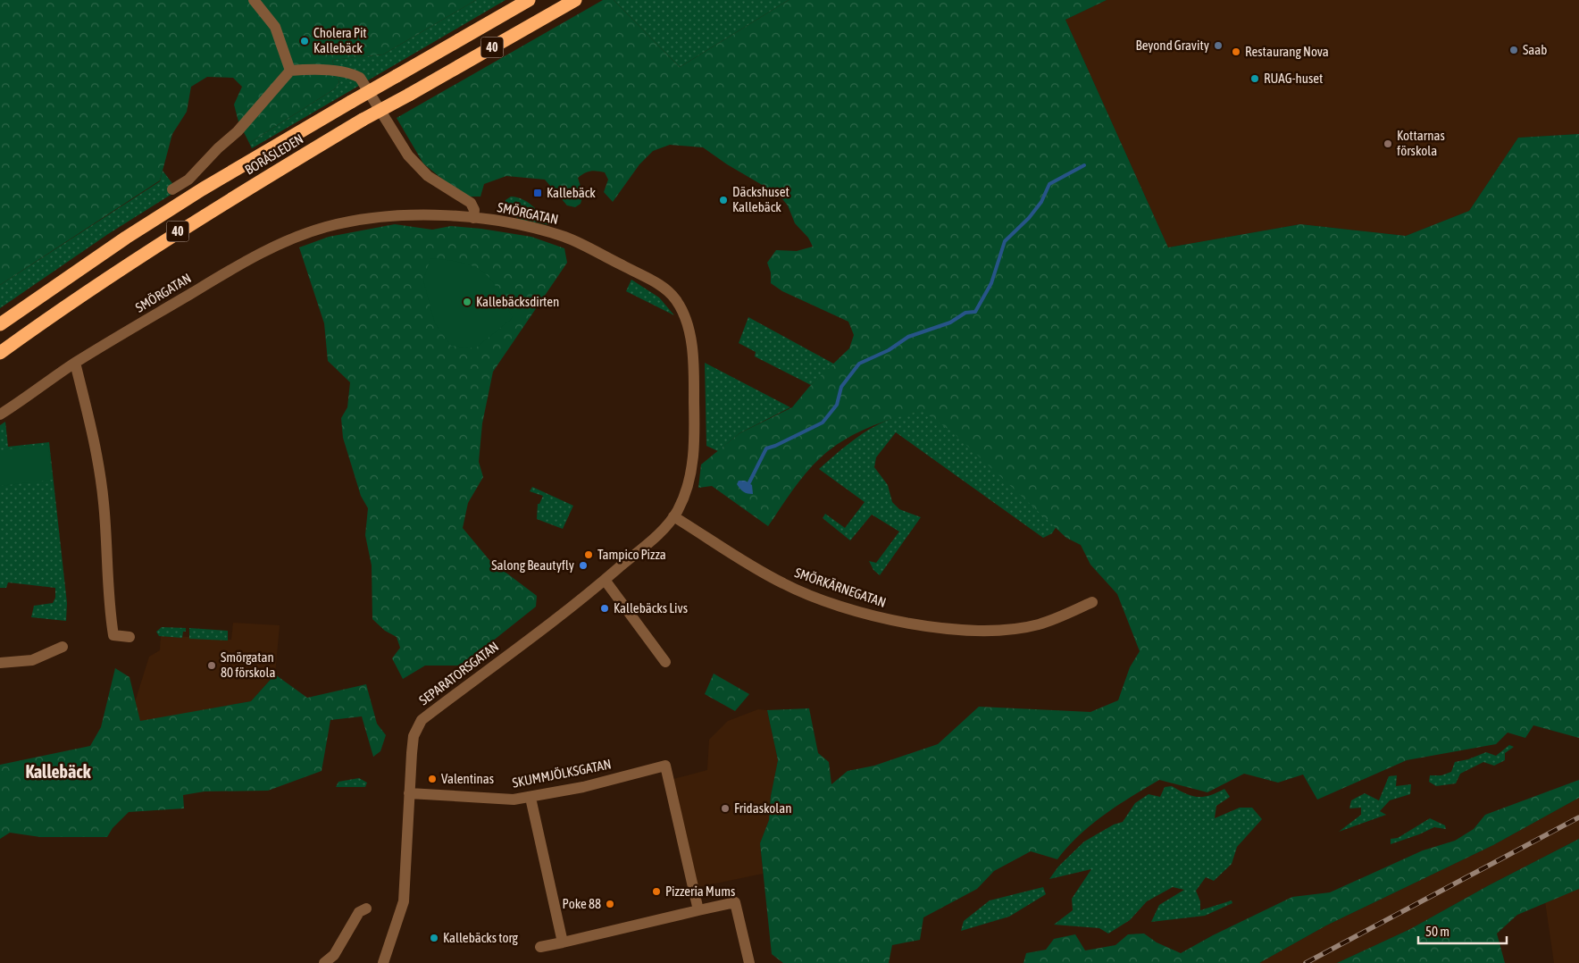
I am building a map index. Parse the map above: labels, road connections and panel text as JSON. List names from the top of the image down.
{
  "streets": {
    "highway": ["40", "BORÅSLEDEN"],
    "street": [
      "SMÖRGATAN",
      "SMÖRKÄRNEGATAN",
      "SEPARATORSGATAN",
      "SKUMMJÖLKSGATAN"
    ]
  },
  "crossings": [
    ["SMÖRGATAN", "SMÖRKÄRNEGATAN"],
    ["SMÖRGATAN", "SEPARATORSGATAN"],
    ["SEPARATORSGATAN", "SKUMMJÖLKSGATAN"]
  ],
  "districts": ["Kallebäck"],
  "places": {
    "other": [
      "Cholera Pit Kallebäck",
      "Beyond Gravity",
      "Saab",
      "Restaurang Nova",
      "RUAG-huset",
      "Kottarnas förskola",
      "Däckshuset Kallebäck",
      "Kallebäcksdirten",
      "Tampico Pizza",
      "Salong Beautyfly",
      "Kallebäcks Livs",
      "Smörgatan 80 förskola",
      "Valentinas",
      "Fridaskolan",
      "Pizzeria Mums",
      "Poke 88",
      "Kallebäcks torg"
    ],
    "transit": ["Kallebäck"]
  },
  "scale_bar": "50 m"
}
